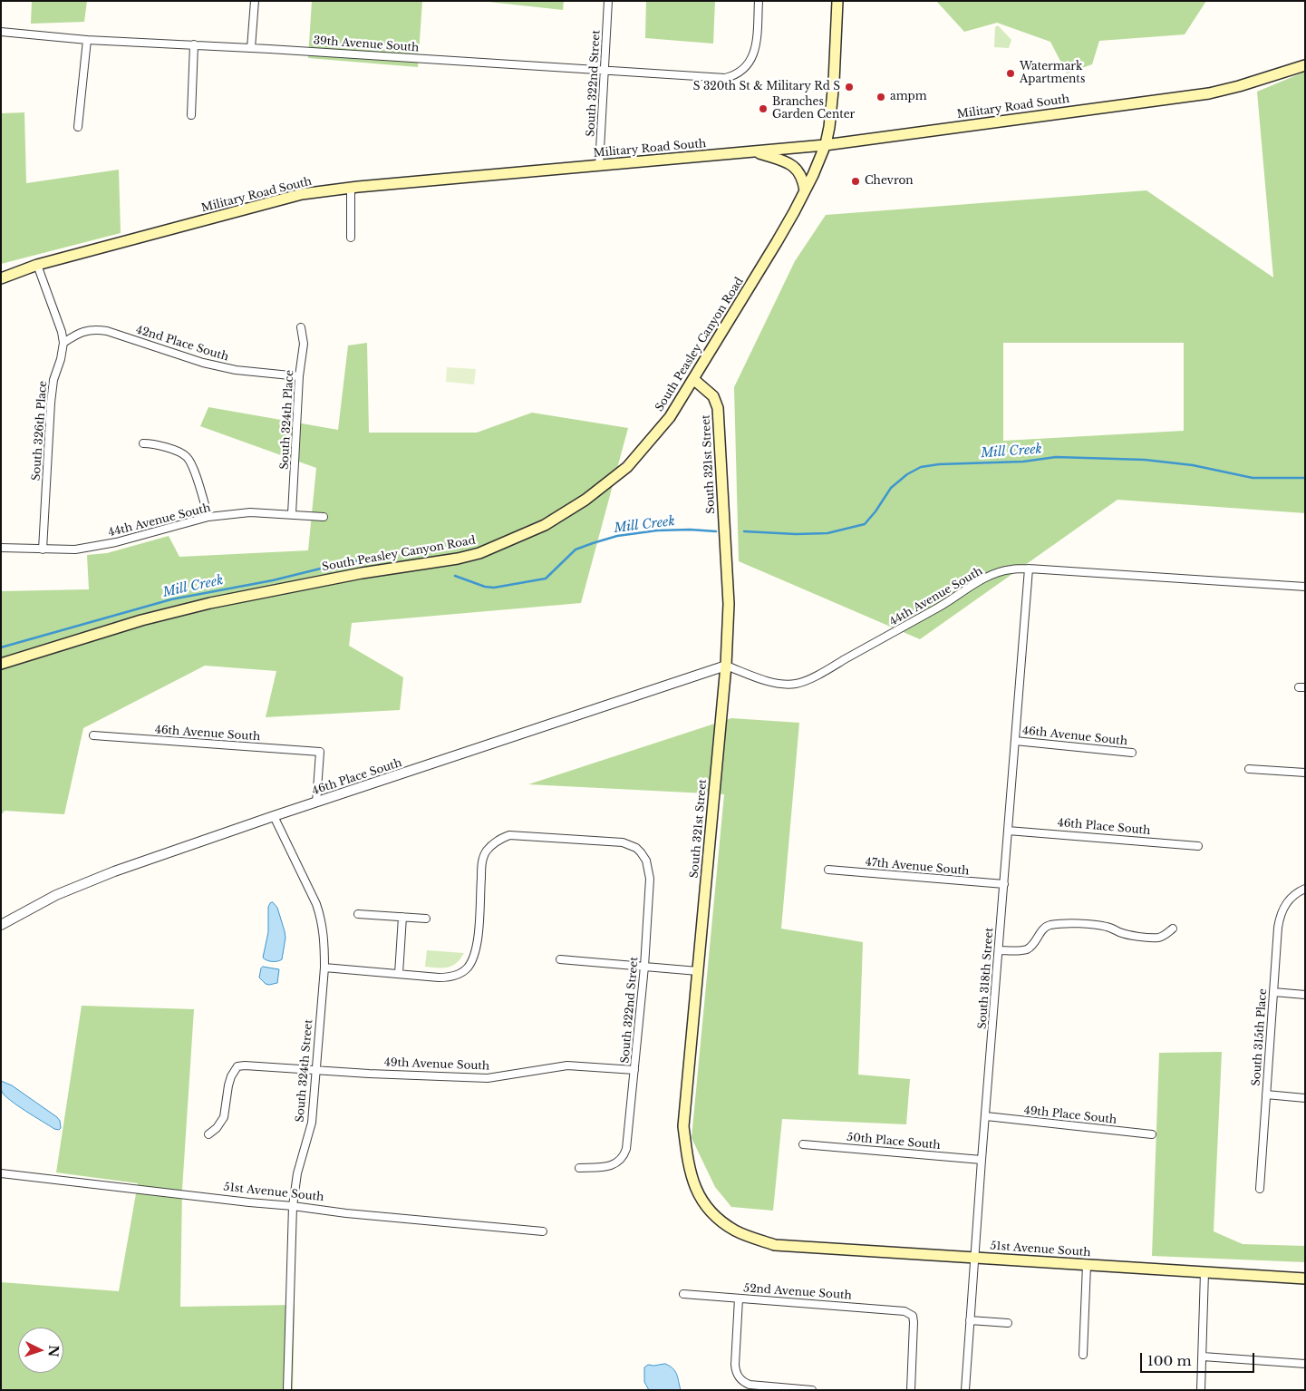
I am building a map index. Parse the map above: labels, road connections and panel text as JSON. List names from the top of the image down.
{
  "streets": {
    "main road": [
      "Military Road South",
      "South Peasley Canyon Road",
      "South 321st Street",
      "51st Avenue South"
    ],
    "street": [
      "39th Avenue South",
      "South 322nd Street",
      "42nd Place South",
      "South 324th Place",
      "South 326th Place",
      "44th Avenue South",
      "46th Avenue South",
      "46th Place South",
      "47th Avenue South",
      "South 318th Street",
      "South 315th Place",
      "49th Avenue South",
      "South 324th Street",
      "49th Place South",
      "50th Place South",
      "52nd Avenue South"
    ]
  },
  "crossings": [
    ["39th Avenue South", "South 322nd Street"],
    ["South 322nd Street", "Military Road South"],
    ["South 322nd Street", "49th Avenue South"],
    ["Military Road South", "South Peasley Canyon Road"],
    ["Military Road South", "South 326th Place"],
    ["42nd Place South", "South 324th Place"],
    ["42nd Place South", "South 326th Place"],
    ["South Peasley Canyon Road", "South 321st Street"],
    ["South 324th Place", "44th Avenue South"],
    ["South 326th Place", "44th Avenue South"],
    ["South 321st Street", "44th Avenue South"],
    ["South 321st Street", "46th Place South"],
    ["South 321st Street", "51st Avenue South"],
    ["44th Avenue South", "46th Place South"],
    ["44th Avenue South", "South 318th Street"],
    ["46th Avenue South", "46th Place South"],
    ["46th Avenue South", "South 318th Street"],
    ["46th Place South", "South 318th Street"],
    ["46th Place South", "South 324th Street"],
    ["47th Avenue South", "South 318th Street"],
    ["South 318th Street", "49th Place South"],
    ["South 318th Street", "50th Place South"],
    ["South 318th Street", "51st Avenue South"],
    ["49th Avenue South", "South 324th Street"],
    ["South 324th Street", "51st Avenue South"]
  ],
  "water": ["Mill Creek"],
  "places": [
    "Watermark Apartments",
    "S 320th St & Military Rd S",
    "ampm",
    "Branches Garden Center",
    "Chevron"
  ],
  "scale_bar": "100 m",
  "north": "right"
}
